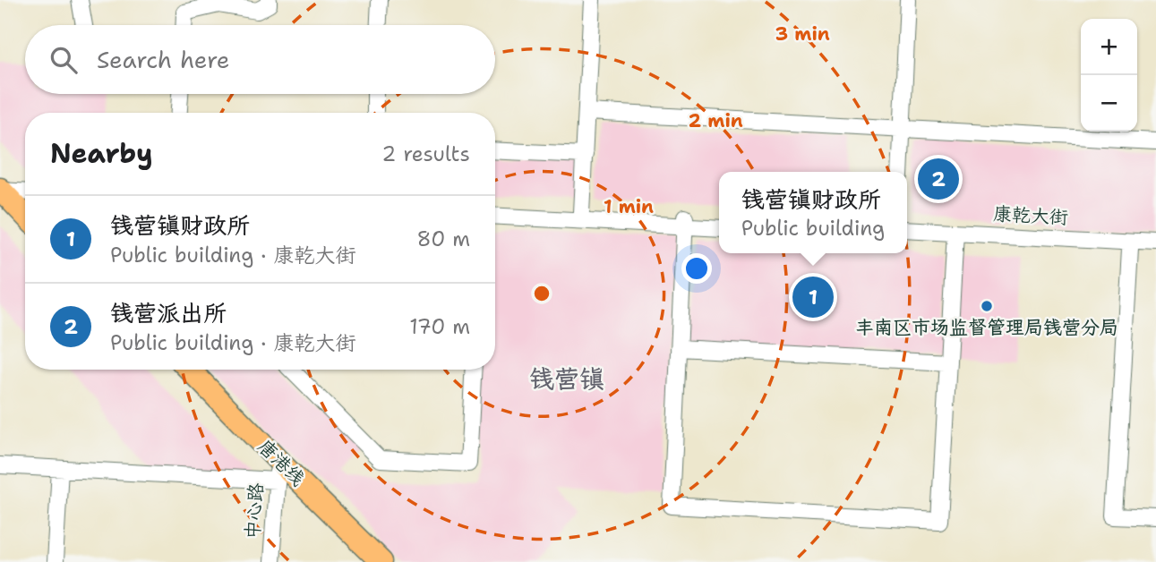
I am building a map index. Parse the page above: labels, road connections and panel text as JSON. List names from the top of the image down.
{
  "streets": {
    "highway": ["唐港线"],
    "street": ["康乾大街", "中心路"]
  },
  "crossings": [
    ["唐港线", "中心路"]
  ],
  "districts": ["钱营镇"],
  "places": ["丰南区市场监督管理局钱营分局"],
  "page": {
    "map_buttons": ["+", "−"],
    "search": "Search here",
    "heading": ["Nearby", "2 results"],
    "pins": ["2", "1"],
    "popup": ["钱营镇财政所", "Public building"],
    "list": [
      {
        "mark": "1",
        "name": "钱营镇财政所",
        "note": "Public building · 康乾大街",
        "value": "80 m"
      },
      {
        "mark": "2",
        "name": "钱营派出所",
        "note": "Public building · 康乾大街",
        "value": "170 m"
      }
    ]
  },
  "rings": ["3 min", "2 min", "1 min"]
}
